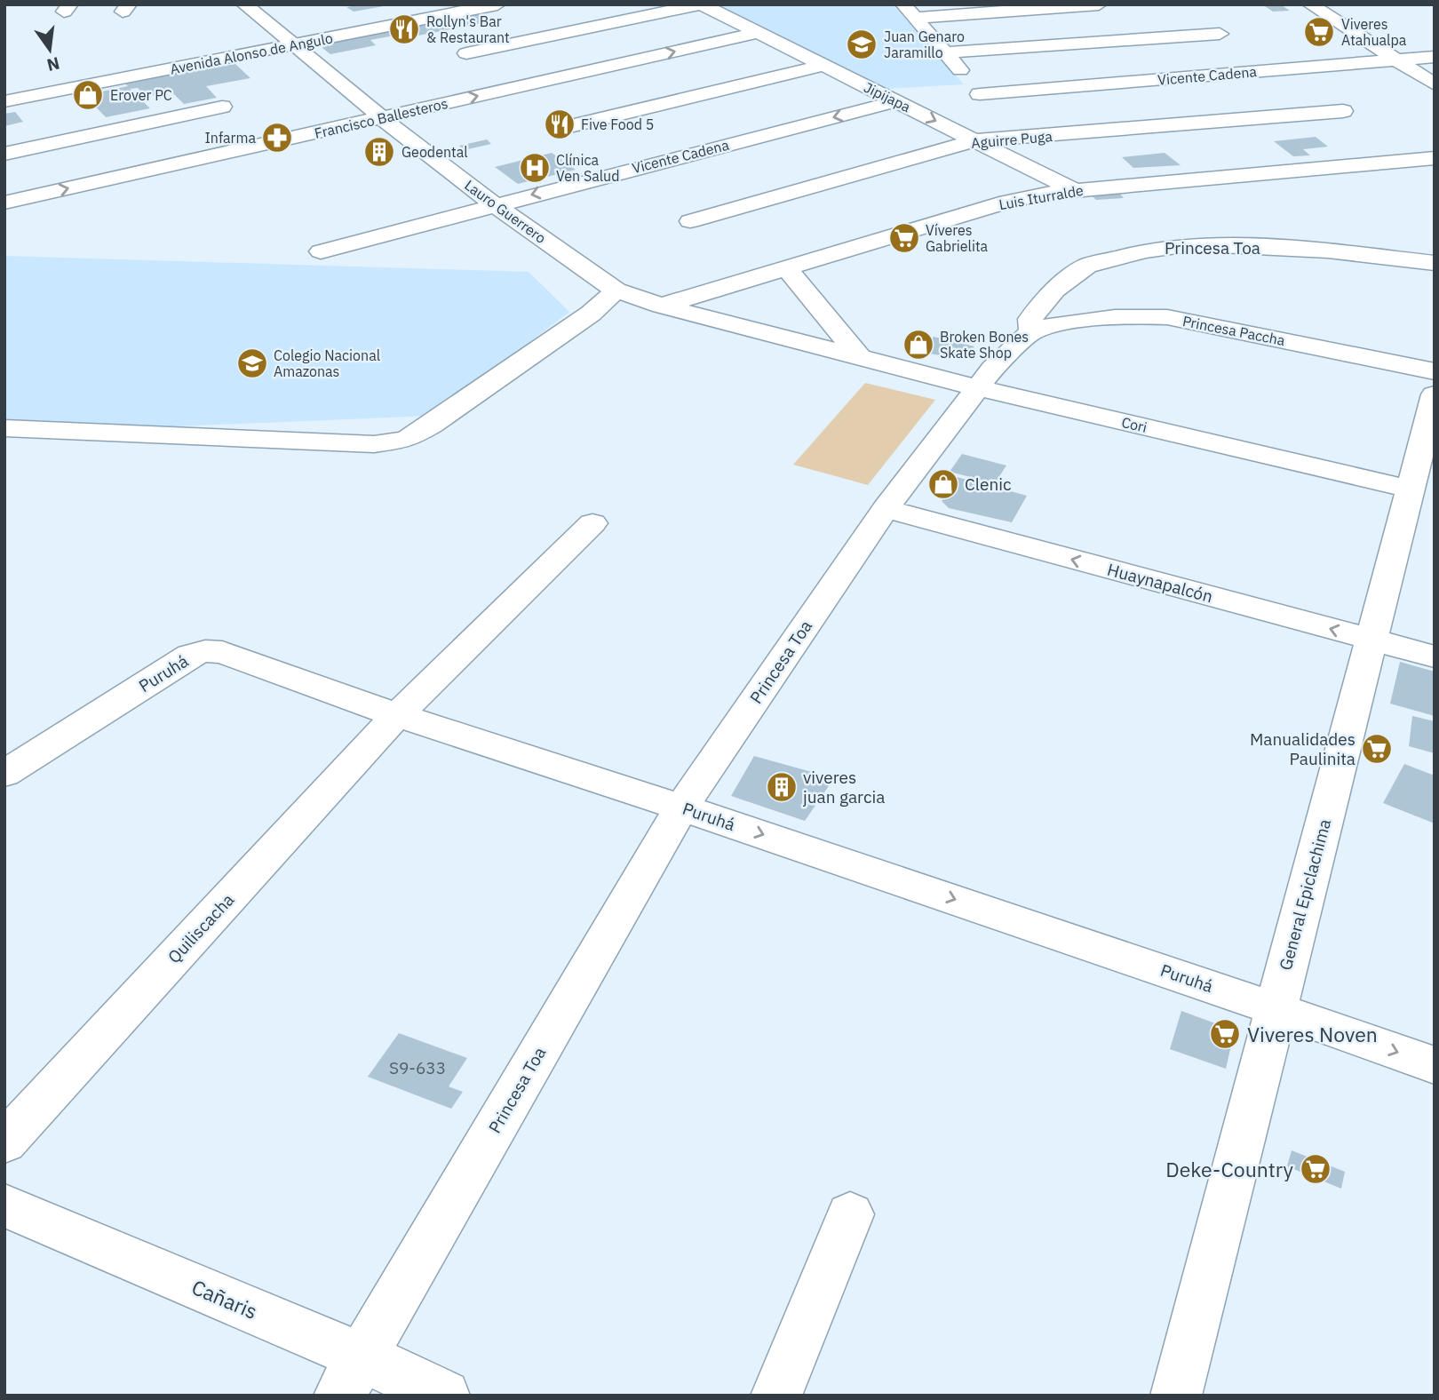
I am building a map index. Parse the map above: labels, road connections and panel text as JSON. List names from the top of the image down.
{
  "streets": {
    "street": [
      "Avenida Alonso de Angulo",
      "Vicente Cadena",
      "Jipijapa",
      "Francisco Ballesteros",
      "Aguirre Puga",
      "Luis Iturralde",
      "Lauro Guerrero",
      "Princesa Toa",
      "Princesa Paccha",
      "Cori",
      "Huaynapalcón",
      "Puruhá",
      "General Epiclachima",
      "Quiliscacha",
      "Cañaris"
    ]
  },
  "crossings": [
    ["Avenida Alonso de Angulo", "Lauro Guerrero"],
    ["Vicente Cadena", "Jipijapa"],
    ["Vicente Cadena", "Lauro Guerrero"],
    ["Jipijapa", "Francisco Ballesteros"],
    ["Jipijapa", "Aguirre Puga"],
    ["Jipijapa", "Luis Iturralde"],
    ["Francisco Ballesteros", "Lauro Guerrero"],
    ["Luis Iturralde", "Lauro Guerrero"],
    ["Luis Iturralde", "Cori"],
    ["Lauro Guerrero", "Cori"],
    ["Princesa Toa", "Princesa Paccha"],
    ["Princesa Toa", "Cori"],
    ["Princesa Toa", "Huaynapalcón"],
    ["Princesa Toa", "Puruhá"],
    ["Princesa Toa", "Cañaris"],
    ["Cori", "General Epiclachima"],
    ["Huaynapalcón", "General Epiclachima"],
    ["Puruhá", "General Epiclachima"],
    ["Puruhá", "Quiliscacha"]
  ],
  "one_way": ["Huaynapalcón", "Puruhá"],
  "places": {
    "restaurant": ["Rollyn's Bar & Restaurant", "Five Food 5"],
    "supermarket": [
      "Viveres Atahualpa",
      "Víveres Gabrielita",
      "Manualidades Paulinita",
      "Viveres Noven",
      "Deke-Country"
    ],
    "school or university": ["Juan Genaro Jaramillo", "Colegio Nacional Amazonas"],
    "shop": ["Erover PC", "Broken Bones Skate Shop", "Clenic"],
    "pharmacy": ["Infarma"],
    "building": ["Geodental", "viveres juan garcia"],
    "hospital": ["Clínica Ven Salud"]
  },
  "house_numbers": ["S9-633"],
  "north": "bottom"
}
